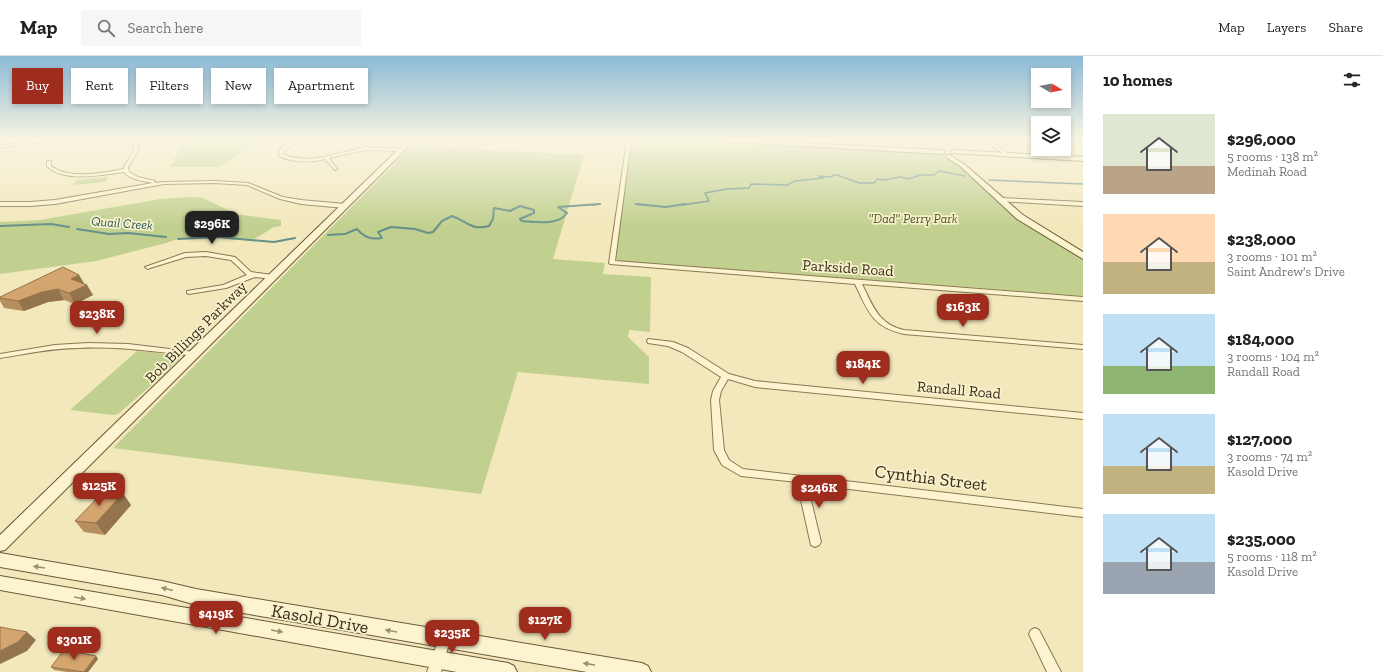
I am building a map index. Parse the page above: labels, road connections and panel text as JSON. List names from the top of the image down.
{
  "streets": {
    "main road": ["Bob Billings Parkway", "Kasold Drive"],
    "street": ["Parkside Road", "Randall Road", "Cynthia Street"]
  },
  "crossings": [
    ["Randall Road", "Cynthia Street"]
  ],
  "water": ["Quail Creek"],
  "parks": ["\"Dad\" Perry Park"],
  "north": "right",
  "page": {
    "header": "Map",
    "search": "Search here",
    "nav": ["Map", "Layers", "Share"],
    "heading": "10 homes",
    "chip": [
      "Buy",
      "Rent",
      "Filters",
      "New",
      "Apartment"
    ],
    "list": [
      {
        "name": "$296,000",
        "note": "5 rooms · 138 m² · Medinah Road"
      },
      {
        "name": "$238,000",
        "note": "3 rooms · 101 m² · Saint Andrew's Drive"
      },
      {
        "name": "$184,000",
        "note": "3 rooms · 104 m² · Randall Road"
      },
      {
        "name": "$127,000",
        "note": "3 rooms · 74 m² · Kasold Drive"
      },
      {
        "name": "$235,000",
        "note": "5 rooms · 118 m² · Kasold Drive"
      }
    ],
    "price": [
      "$296K",
      "$163K",
      "$238K",
      "$184K",
      "$125K",
      "$246K",
      "$419K",
      "$127K",
      "$235K",
      "$301K"
    ]
  }
}
